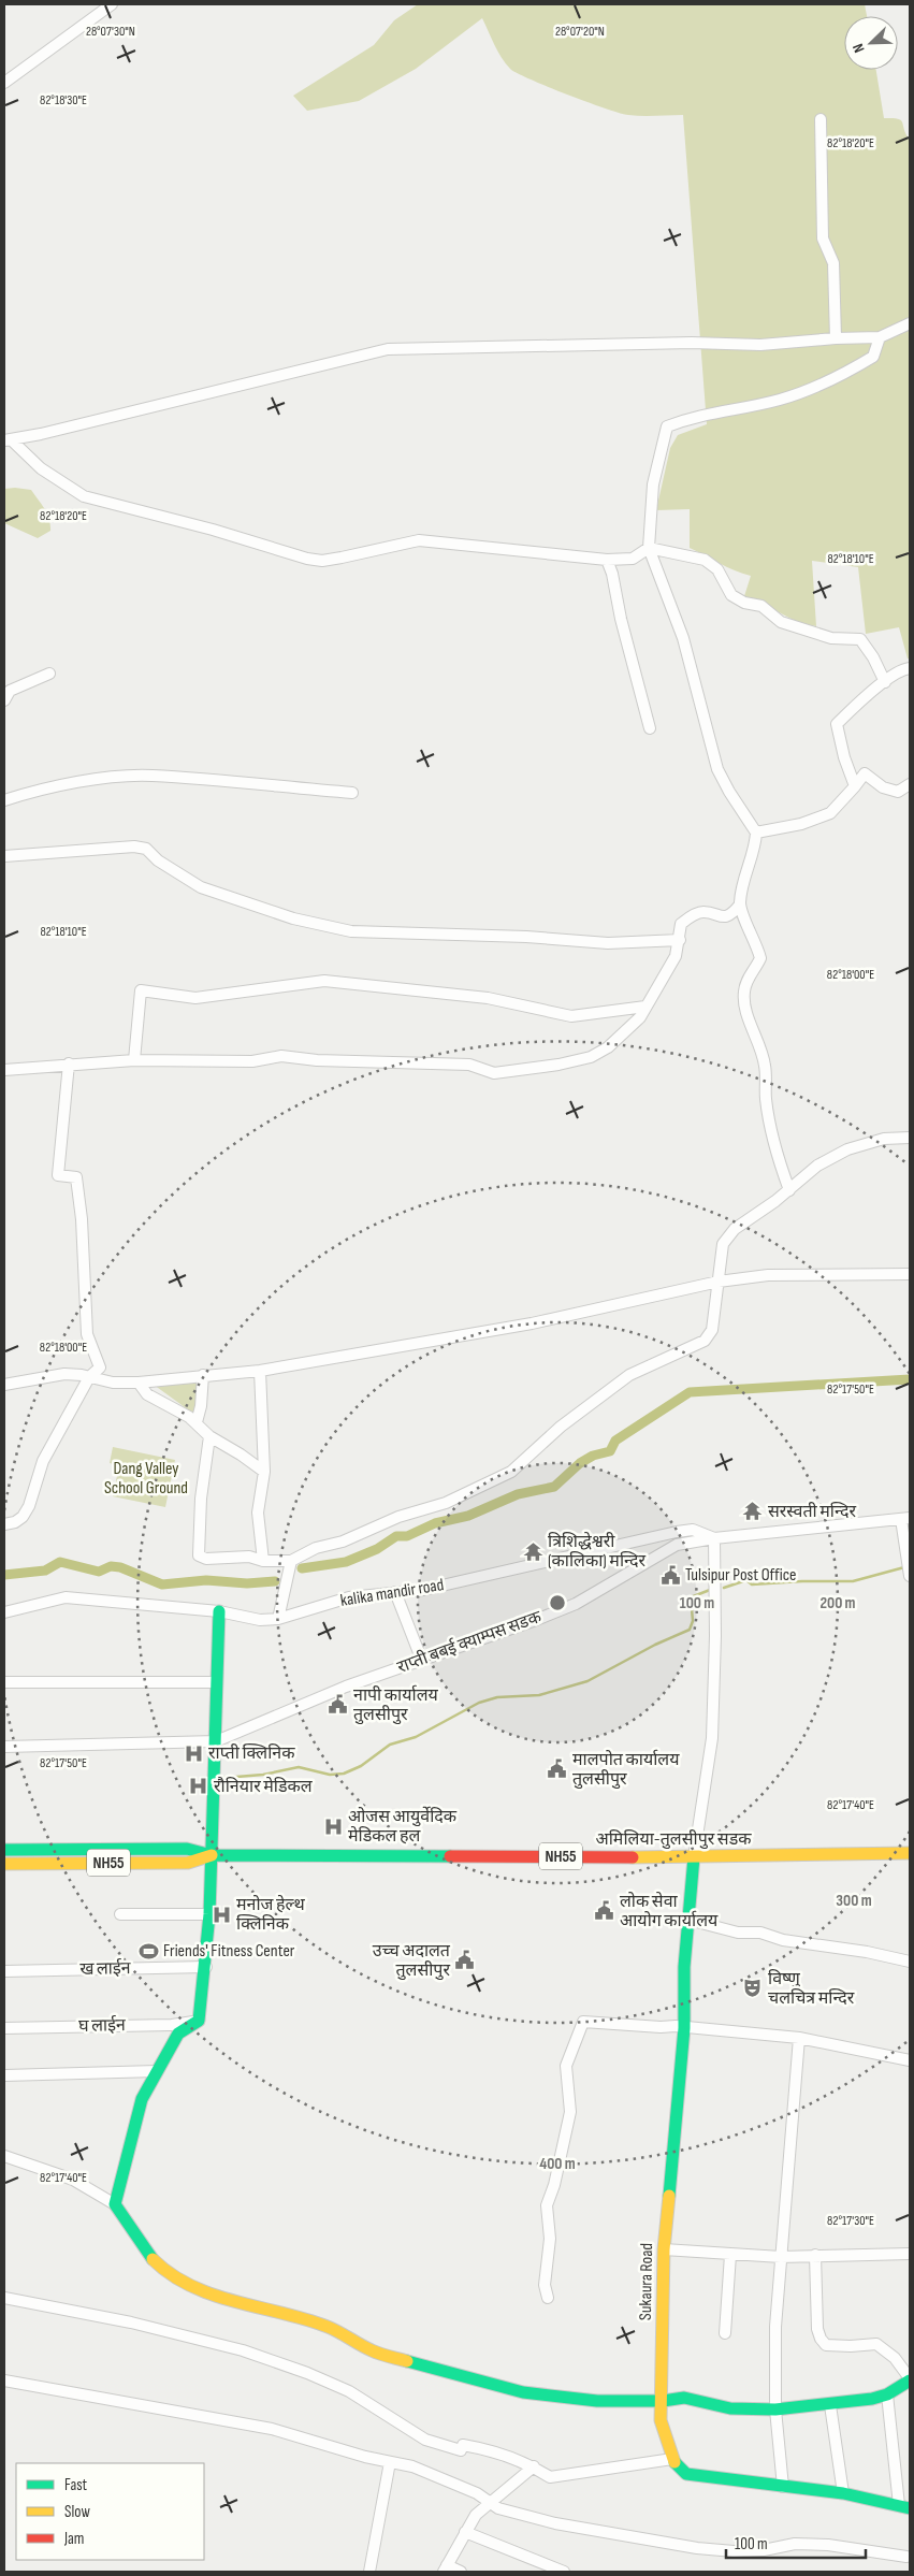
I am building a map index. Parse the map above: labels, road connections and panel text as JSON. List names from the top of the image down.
{
  "streets": {
    "street": [
      "kalika mandir road",
      "राप्ती बबई क्याम्पस सडक",
      "अमिलिया-तुलसीपुर सडक",
      "NH55",
      "ख लाईन",
      "घ लाईन",
      "Sukaura Road"
    ]
  },
  "crossings": [
    ["kalika mandir road", "राप्ती बबई क्याम्पस सडक"],
    ["अमिलिया-तुलसीपुर सडक", "NH55"],
    ["अमिलिया-तुलसीपुर सडक", "Sukaura Road"]
  ],
  "parks": ["Dang Valley School Ground"],
  "places": {
    "temple": ["सरस्वती मन्दिर", "त्रिशिद्धेश्वरी (कालिका) मन्दिर"],
    "public building": [
      "Tulsipur Post Office",
      "नापी कार्यालय तुलसीपुर",
      "मालपोत कार्यालय तुलसीपुर",
      "लोक सेवा आयोग कार्यालय",
      "उच्च अदालत तुलसीपुर"
    ],
    "hospital": [
      "राप्ती क्लिनिक",
      "रौनियार मेडिकल",
      "ओजस आयुर्वेदिक मेडिकल हल",
      "मनोज हेल्थ क्लिनिक"
    ],
    "sports": ["Friends' Fitness Center"],
    "theatre": ["विष्णु चलचित्र मन्दिर"]
  },
  "legend": ["Fast", "Slow", "Jam"],
  "scale_bar": "100 m",
  "north": "bottom left",
  "coordinates": [
    "28°07'30\"N",
    "28°07'20\"N",
    "82°18'30\"E",
    "82°18'20\"E",
    "82°18'10\"E",
    "82°18'00\"E",
    "82°17'50\"E",
    "82°17'40\"E",
    "82°17'30\"E"
  ],
  "rings": [
    "100 m",
    "200 m",
    "300 m",
    "400 m"
  ]
}
